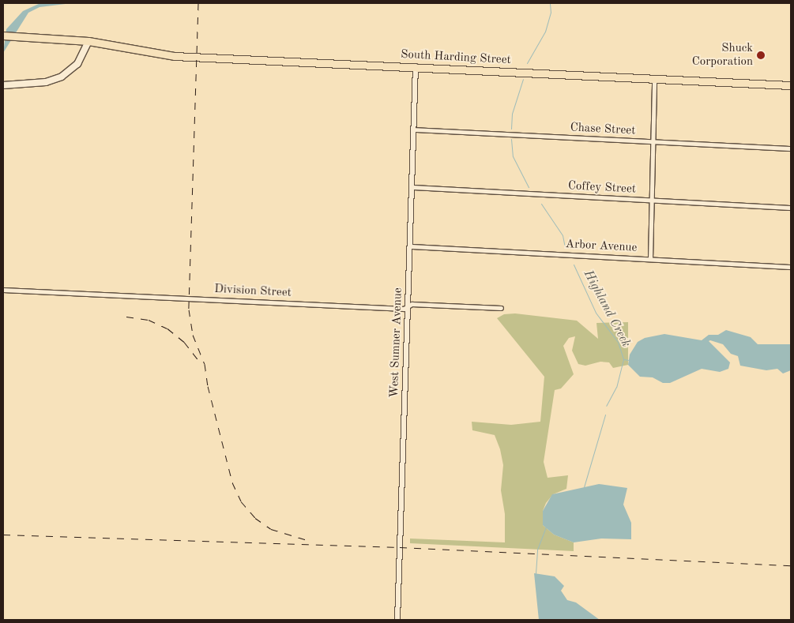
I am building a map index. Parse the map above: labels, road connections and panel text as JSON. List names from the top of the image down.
{
  "streets": {
    "main road": ["South Harding Street"],
    "street": [
      "Chase Street",
      "Coffey Street",
      "Arbor Avenue",
      "Division Street",
      "West Sumner Avenue"
    ]
  },
  "crossings": [
    ["South Harding Street", "West Sumner Avenue"],
    ["Chase Street", "West Sumner Avenue"],
    ["Coffey Street", "West Sumner Avenue"],
    ["Arbor Avenue", "West Sumner Avenue"],
    ["Division Street", "West Sumner Avenue"]
  ],
  "water": ["Highland Creek"],
  "places": ["Shuck Corporation"]
}
